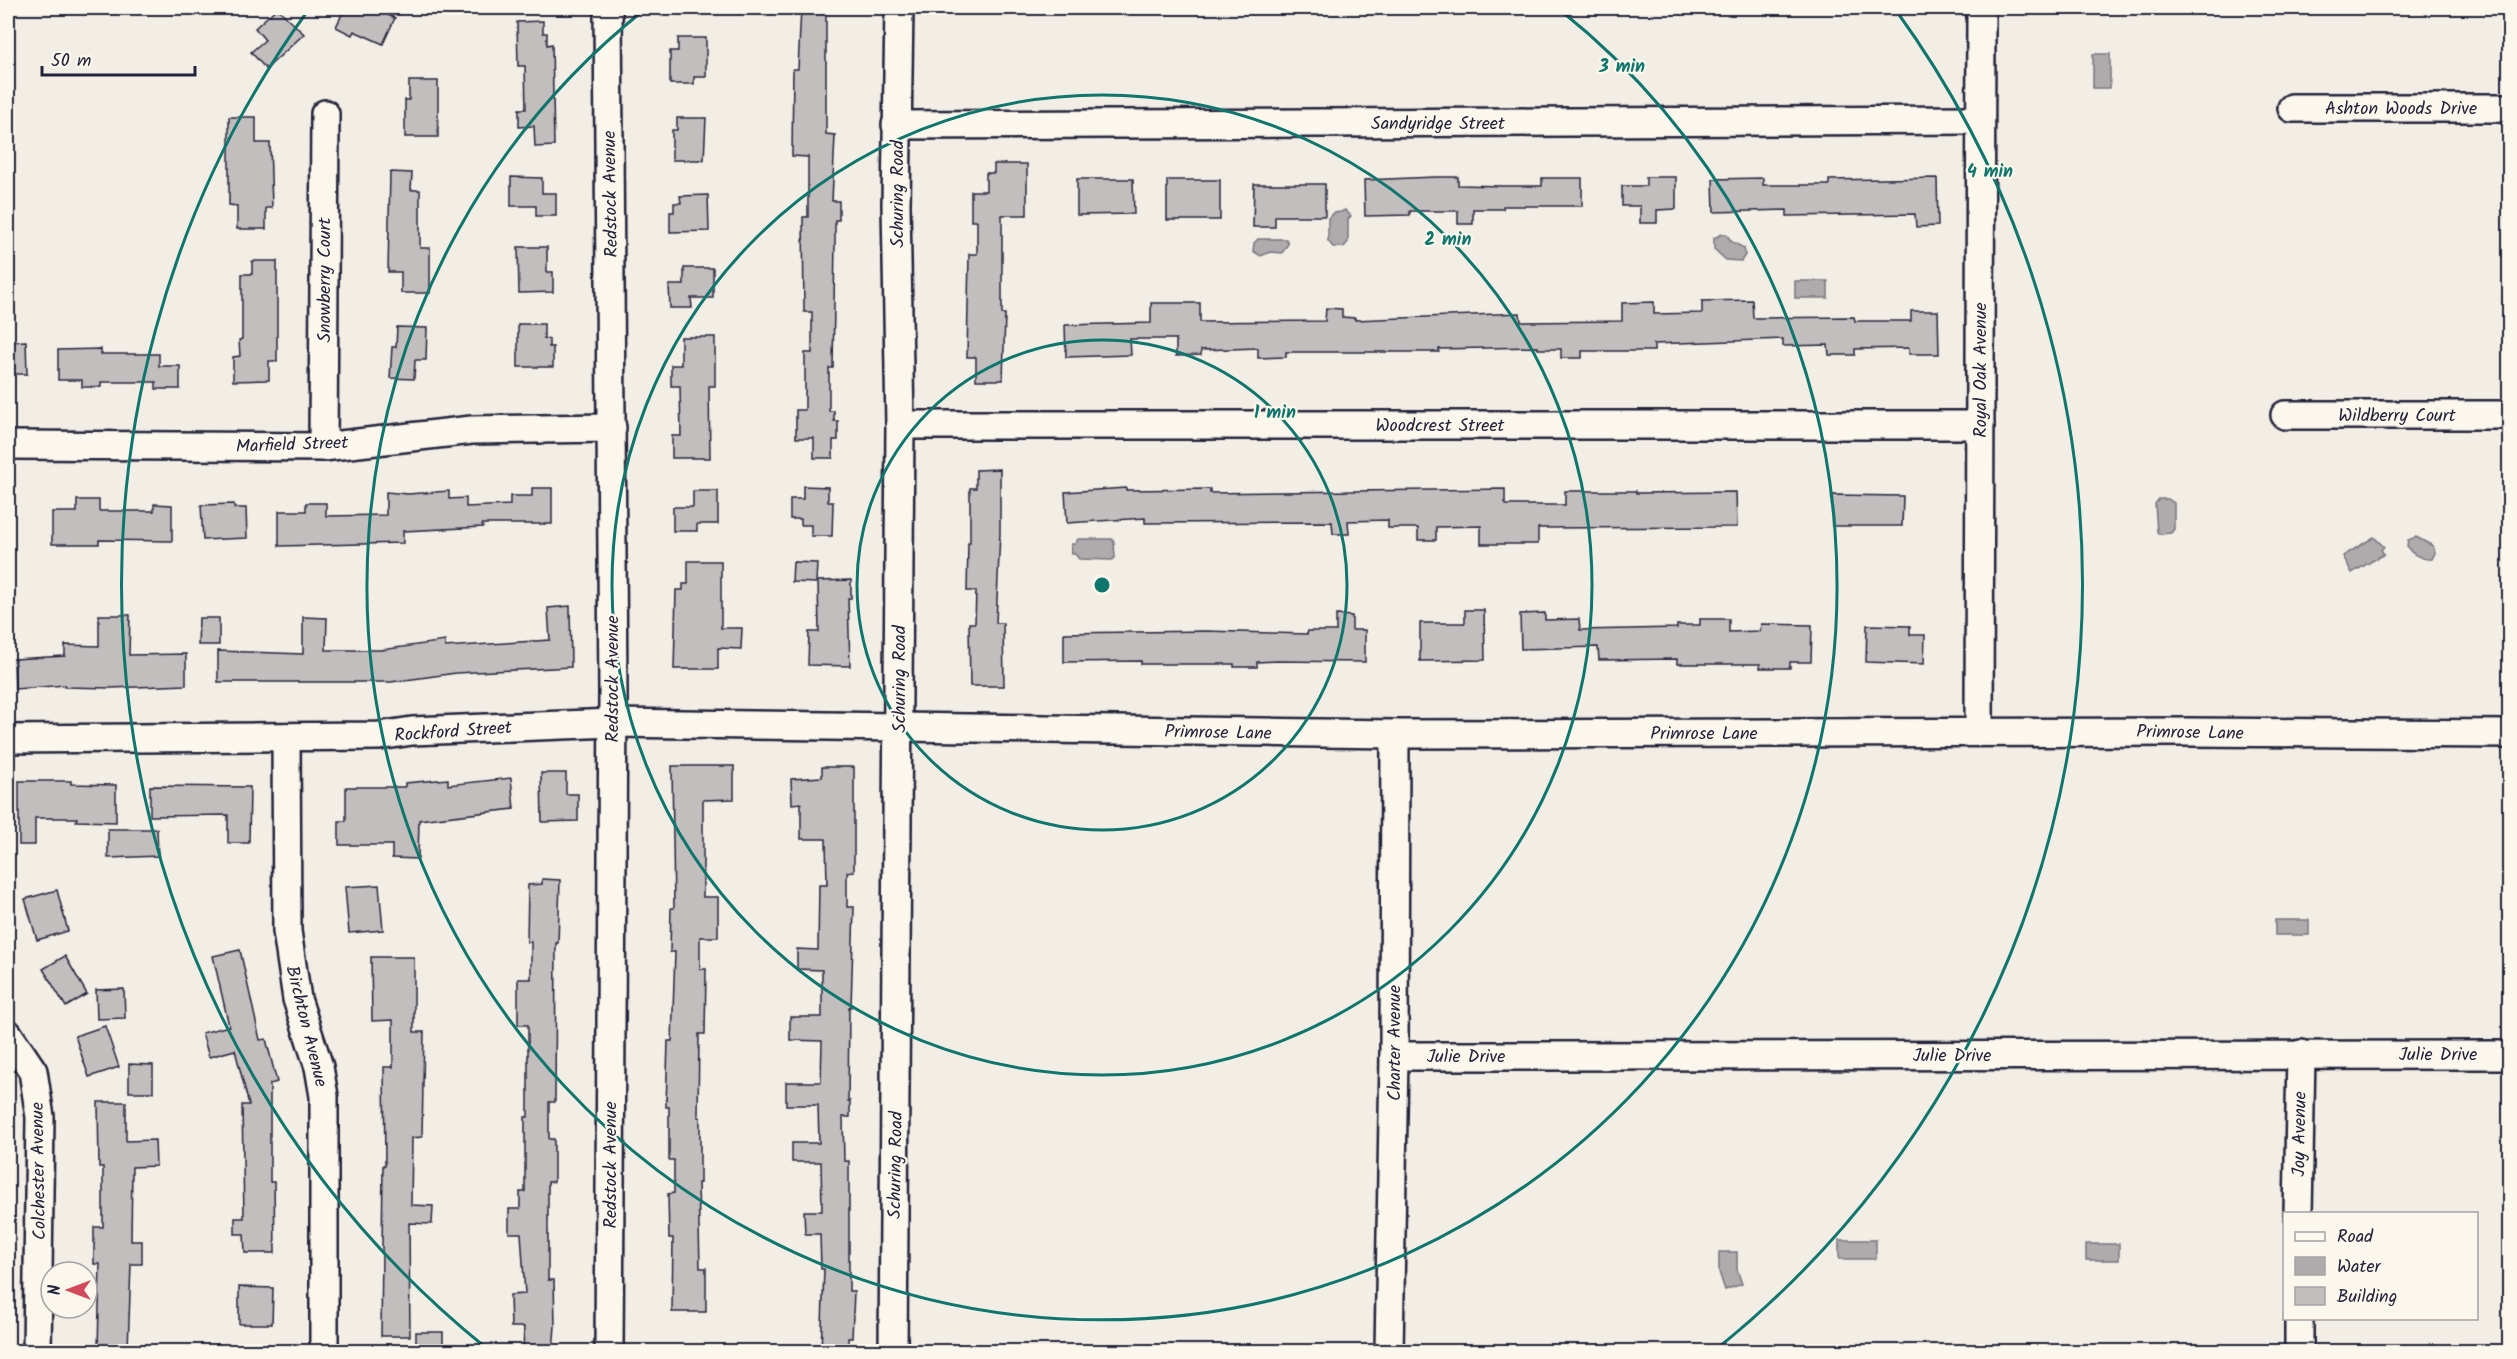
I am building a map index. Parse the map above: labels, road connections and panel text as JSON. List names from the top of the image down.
{
  "streets": {
    "street": [
      "Ashton Woods Drive",
      "Sandyridge Street",
      "Redstock Avenue",
      "Schuring Road",
      "Snowberry Court",
      "Royal Oak Avenue",
      "Wildberry Court",
      "Woodcrest Street",
      "Marfield Street",
      "Rockford Street",
      "Primrose Lane",
      "Birchton Avenue",
      "Charter Avenue",
      "Julie Drive",
      "Joy Avenue",
      "Colchester Avenue"
    ]
  },
  "crossings": [
    ["Sandyridge Street", "Schuring Road"],
    ["Sandyridge Street", "Royal Oak Avenue"],
    ["Redstock Avenue", "Marfield Street"],
    ["Redstock Avenue", "Rockford Street"],
    ["Schuring Road", "Woodcrest Street"],
    ["Schuring Road", "Rockford Street"],
    ["Schuring Road", "Primrose Lane"],
    ["Snowberry Court", "Marfield Street"],
    ["Royal Oak Avenue", "Woodcrest Street"],
    ["Royal Oak Avenue", "Primrose Lane"],
    ["Rockford Street", "Primrose Lane"],
    ["Rockford Street", "Birchton Avenue"],
    ["Primrose Lane", "Charter Avenue"],
    ["Charter Avenue", "Julie Drive"],
    ["Julie Drive", "Joy Avenue"]
  ],
  "legend": ["Road", "Water", "Building"],
  "scale_bar": "50 m",
  "north": "left",
  "rings": [
    "3 min",
    "4 min",
    "2 min",
    "1 min"
  ]
}
